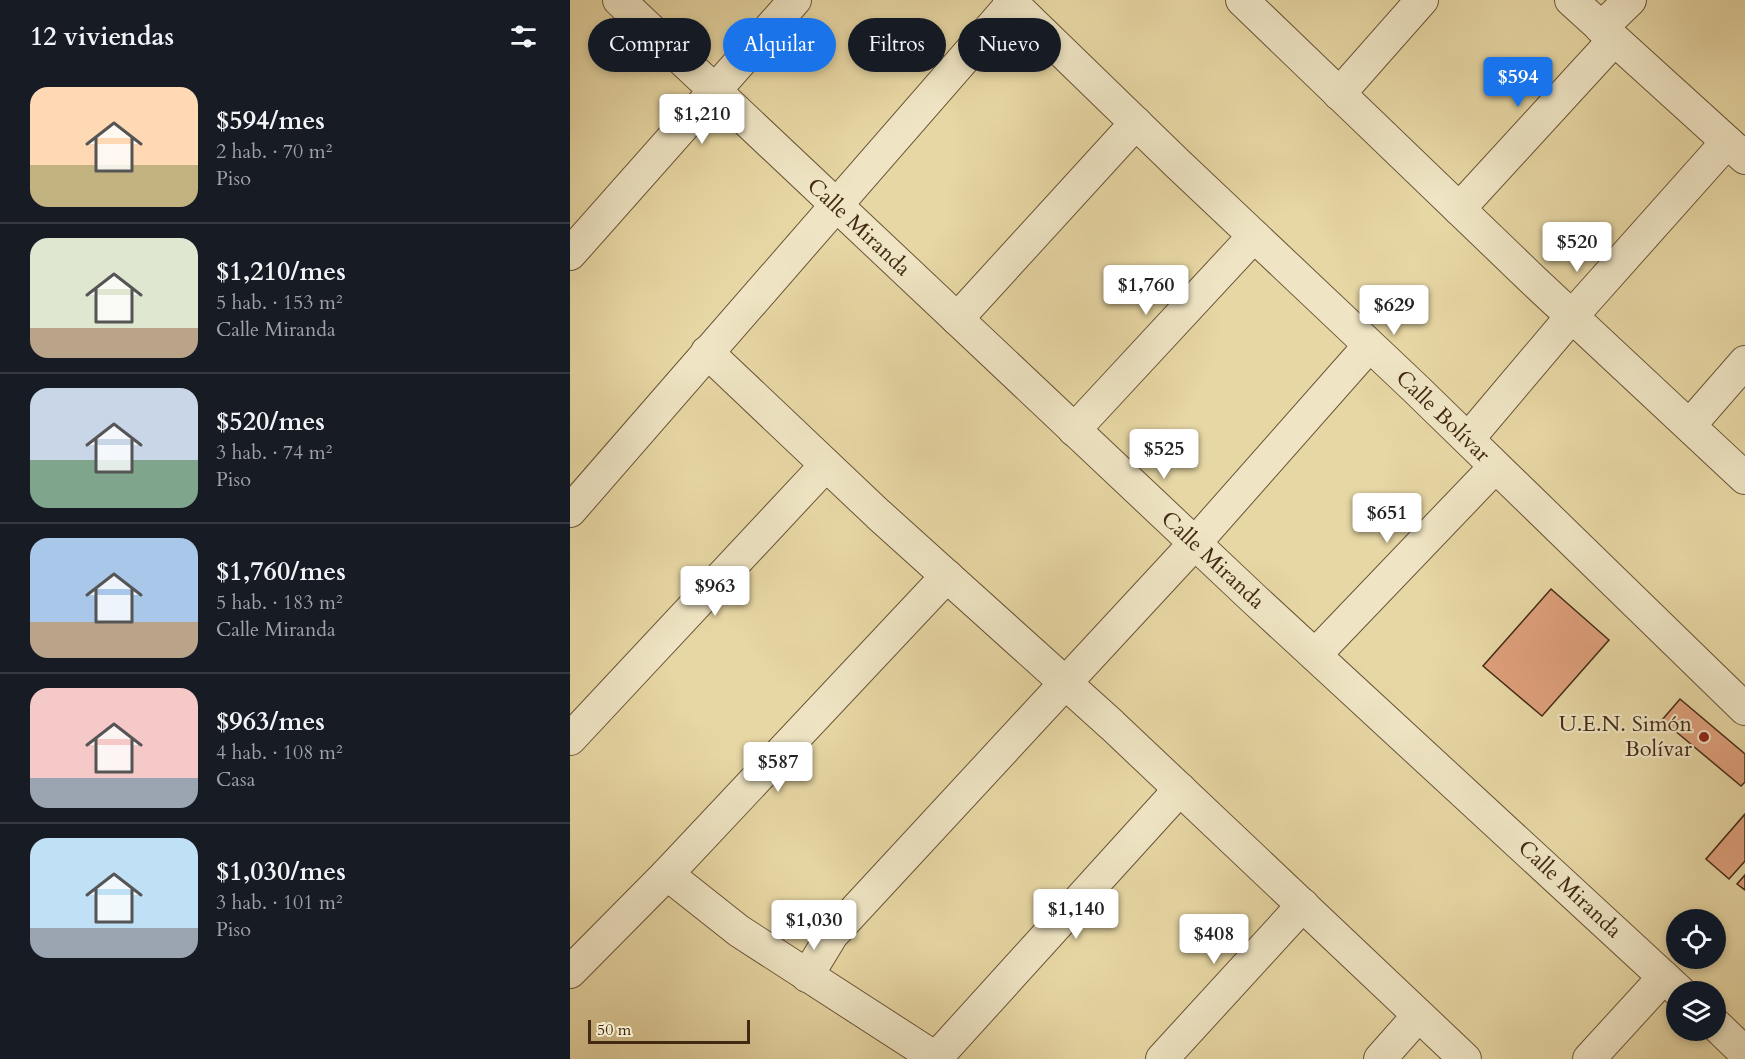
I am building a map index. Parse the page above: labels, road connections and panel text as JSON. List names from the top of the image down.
{
  "streets": {
    "street": ["Calle Miranda", "Calle Bolívar"]
  },
  "places": ["U.E.N. Simón Bolívar"],
  "scale_bar": "50 m",
  "page": {
    "heading": "12 viviendas",
    "chip": [
      "Comprar",
      "Alquilar",
      "Filtros",
      "Nuevo"
    ],
    "price": [
      "$594",
      "$1,210",
      "$520",
      "$1,760",
      "$629",
      "$525",
      "$651",
      "$963",
      "$587",
      "$1,140",
      "$1,030",
      "$408"
    ],
    "list": [
      {
        "name": "$594/mes",
        "note": "2 hab. · 70 m² · Piso"
      },
      {
        "name": "$1,210/mes",
        "note": "5 hab. · 153 m² · Calle Miranda"
      },
      {
        "name": "$520/mes",
        "note": "3 hab. · 74 m² · Piso"
      },
      {
        "name": "$1,760/mes",
        "note": "5 hab. · 183 m² · Calle Miranda"
      },
      {
        "name": "$963/mes",
        "note": "4 hab. · 108 m² · Casa"
      },
      {
        "name": "$1,030/mes",
        "note": "3 hab. · 101 m² · Piso"
      }
    ],
    "scale": "50 m"
  }
}
